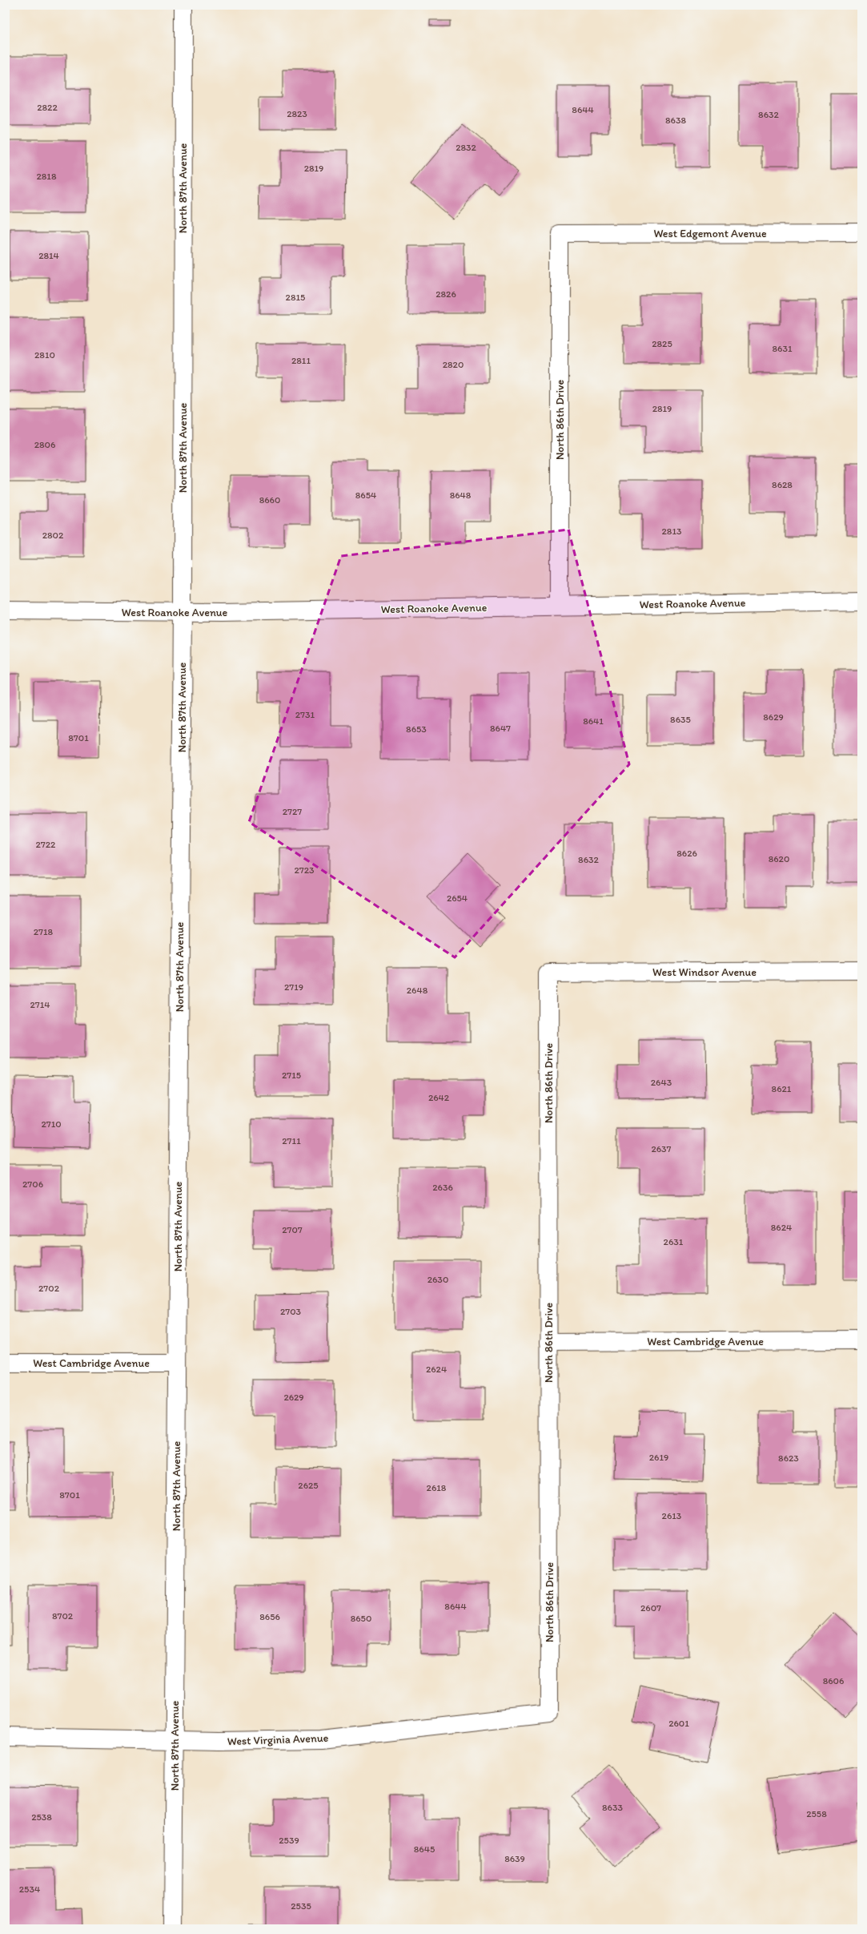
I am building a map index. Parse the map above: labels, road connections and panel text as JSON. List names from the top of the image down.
{
  "streets": {
    "street": [
      "North 87th Avenue",
      "West Edgemont Avenue",
      "North 86th Drive",
      "West Roanoke Avenue",
      "West Windsor Avenue",
      "West Cambridge Avenue",
      "West Virginia Avenue"
    ]
  },
  "crossings": [
    ["North 87th Avenue", "West Roanoke Avenue"],
    ["North 87th Avenue", "West Cambridge Avenue"],
    ["North 87th Avenue", "West Virginia Avenue"],
    ["West Edgemont Avenue", "North 86th Drive"],
    ["North 86th Drive", "West Roanoke Avenue"],
    ["North 86th Drive", "West Windsor Avenue"],
    ["North 86th Drive", "West Cambridge Avenue"],
    ["North 86th Drive", "West Virginia Avenue"]
  ],
  "house_numbers": [
    "2822",
    "8644",
    "2823",
    "8632",
    "8638",
    "2832",
    "2819",
    "2818",
    "2814",
    "2826",
    "2815",
    "2825",
    "8631",
    "2810",
    "2811",
    "2820",
    "2819",
    "2806",
    "8628",
    "8654",
    "8648",
    "8660",
    "2813",
    "2802",
    "2731",
    "8629",
    "8635",
    "8641",
    "8647",
    "8653",
    "8701",
    "2727",
    "2722",
    "8626",
    "8620",
    "8632",
    "2723",
    "2654",
    "2718",
    "2719",
    "2648",
    "2714",
    "2715",
    "2643",
    "8621",
    "2642",
    "2710",
    "2711",
    "2637",
    "2706",
    "2636",
    "8624",
    "2707",
    "2631",
    "2630",
    "2702",
    "2703",
    "2624",
    "2629",
    "2619",
    "8623",
    "2625",
    "2618",
    "8701",
    "2613",
    "8644",
    "2607",
    "8702",
    "8656",
    "8650",
    "8606",
    "2601",
    "8633",
    "2558",
    "2538",
    "2539",
    "8645",
    "8639",
    "2534",
    "2535"
  ]
}
